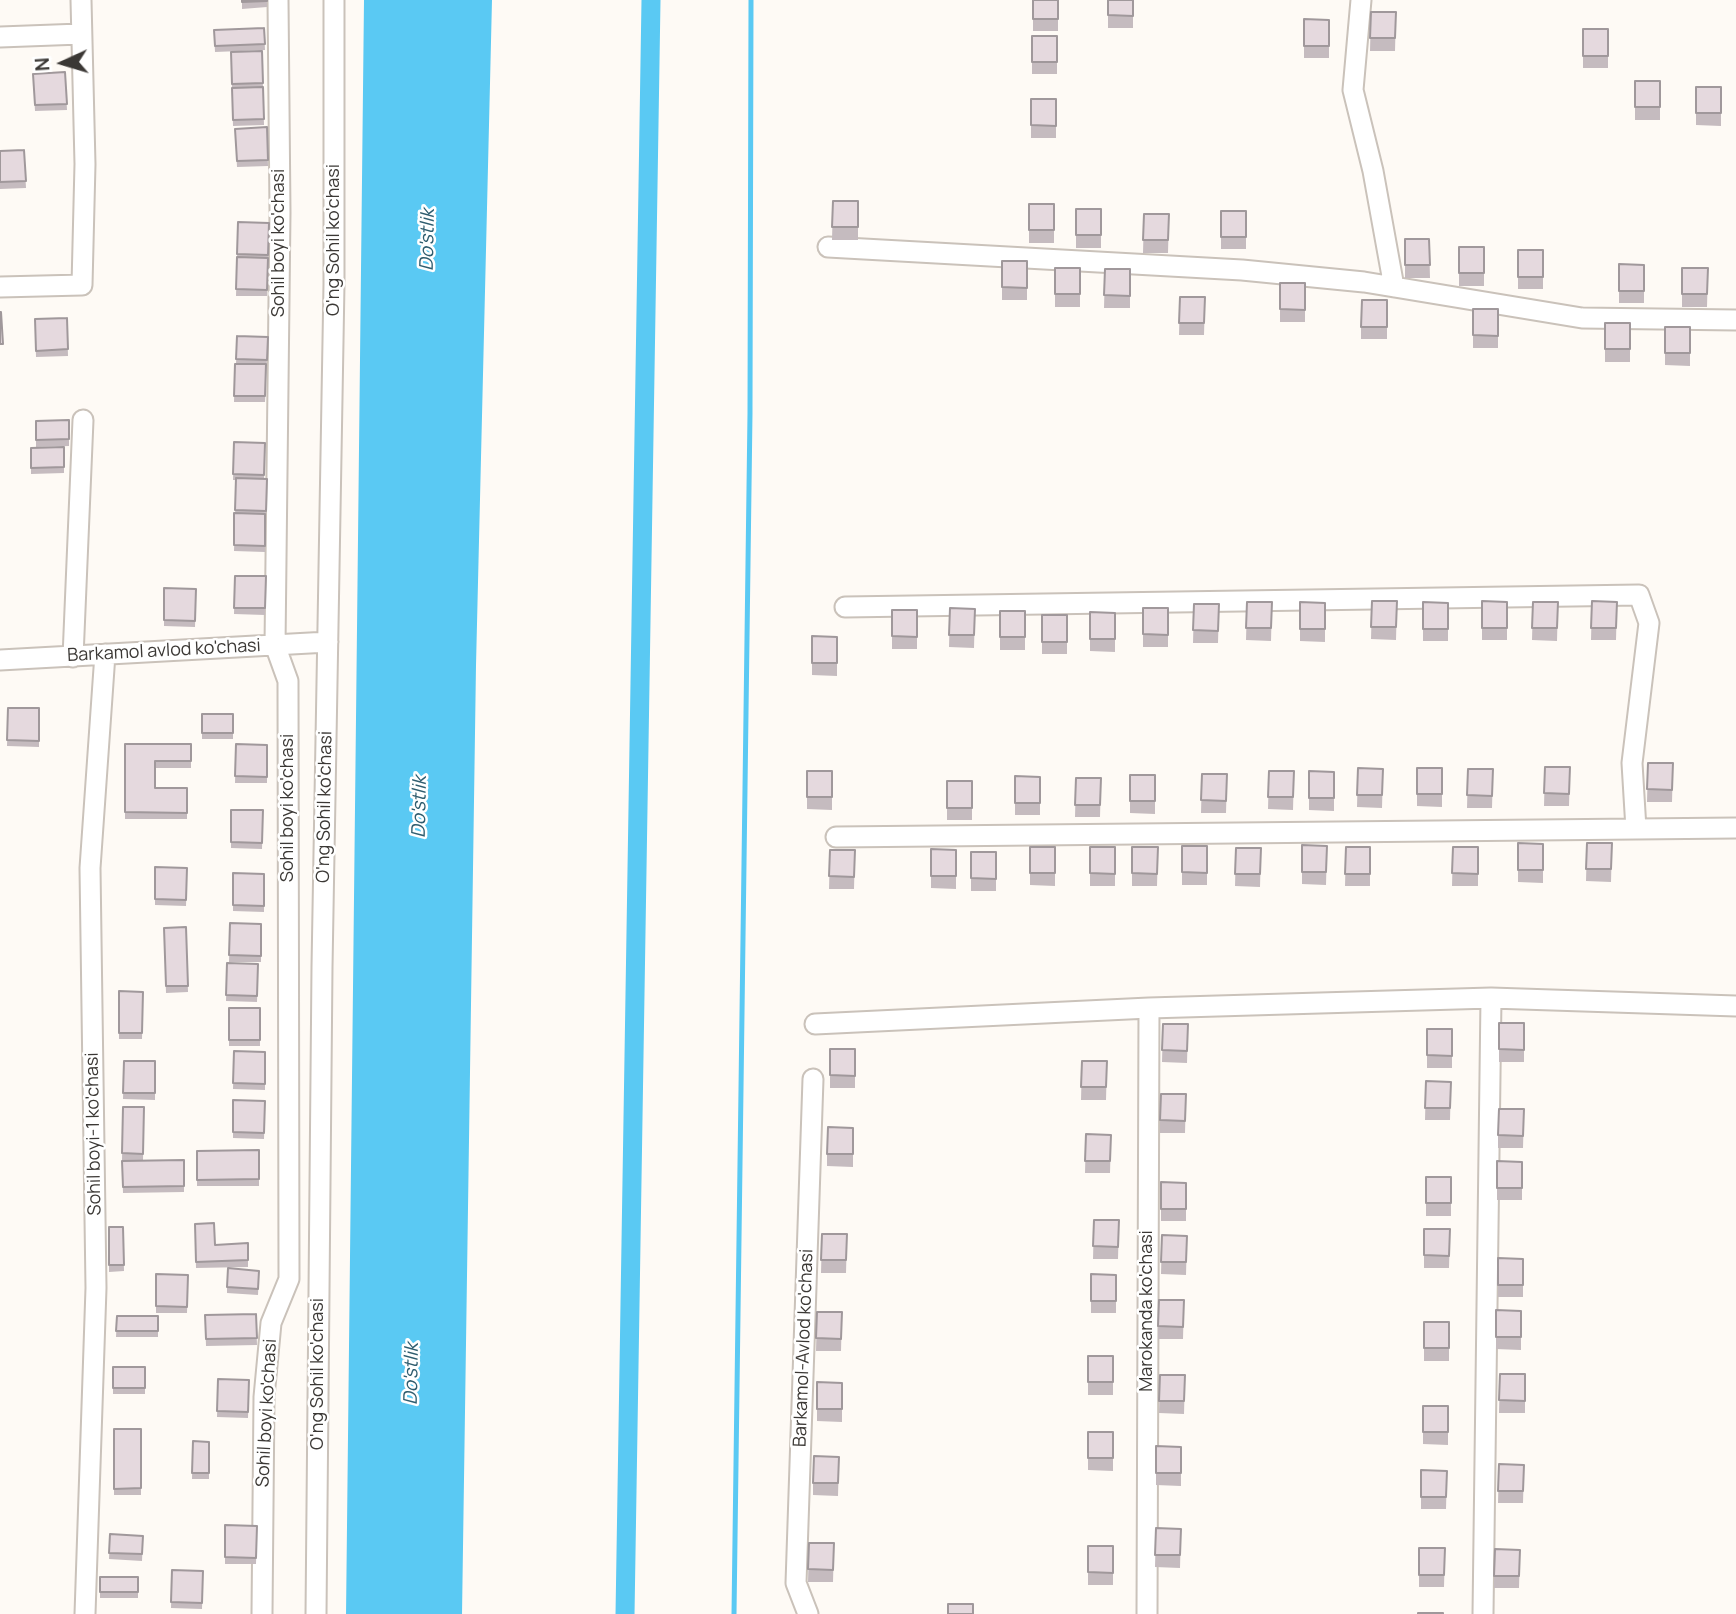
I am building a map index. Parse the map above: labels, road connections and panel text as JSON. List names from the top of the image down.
{
  "streets": {
    "street": [
      "O'ng Sohil ko'chasi",
      "Sohil boyi ko'chasi",
      "Barkamol avlod ko'chasi",
      "Sohil boyi-1 ko'chasi",
      "Marokanda ko'chasi",
      "Barkamol-Avlod ko'chasi"
    ]
  },
  "crossings": [
    ["O'ng Sohil ko'chasi", "Barkamol avlod ko'chasi"],
    ["Sohil boyi ko'chasi", "Barkamol avlod ko'chasi"],
    ["Barkamol avlod ko'chasi", "Sohil boyi-1 ko'chasi"]
  ],
  "water": ["Do'stlik"],
  "north": "left"
}
